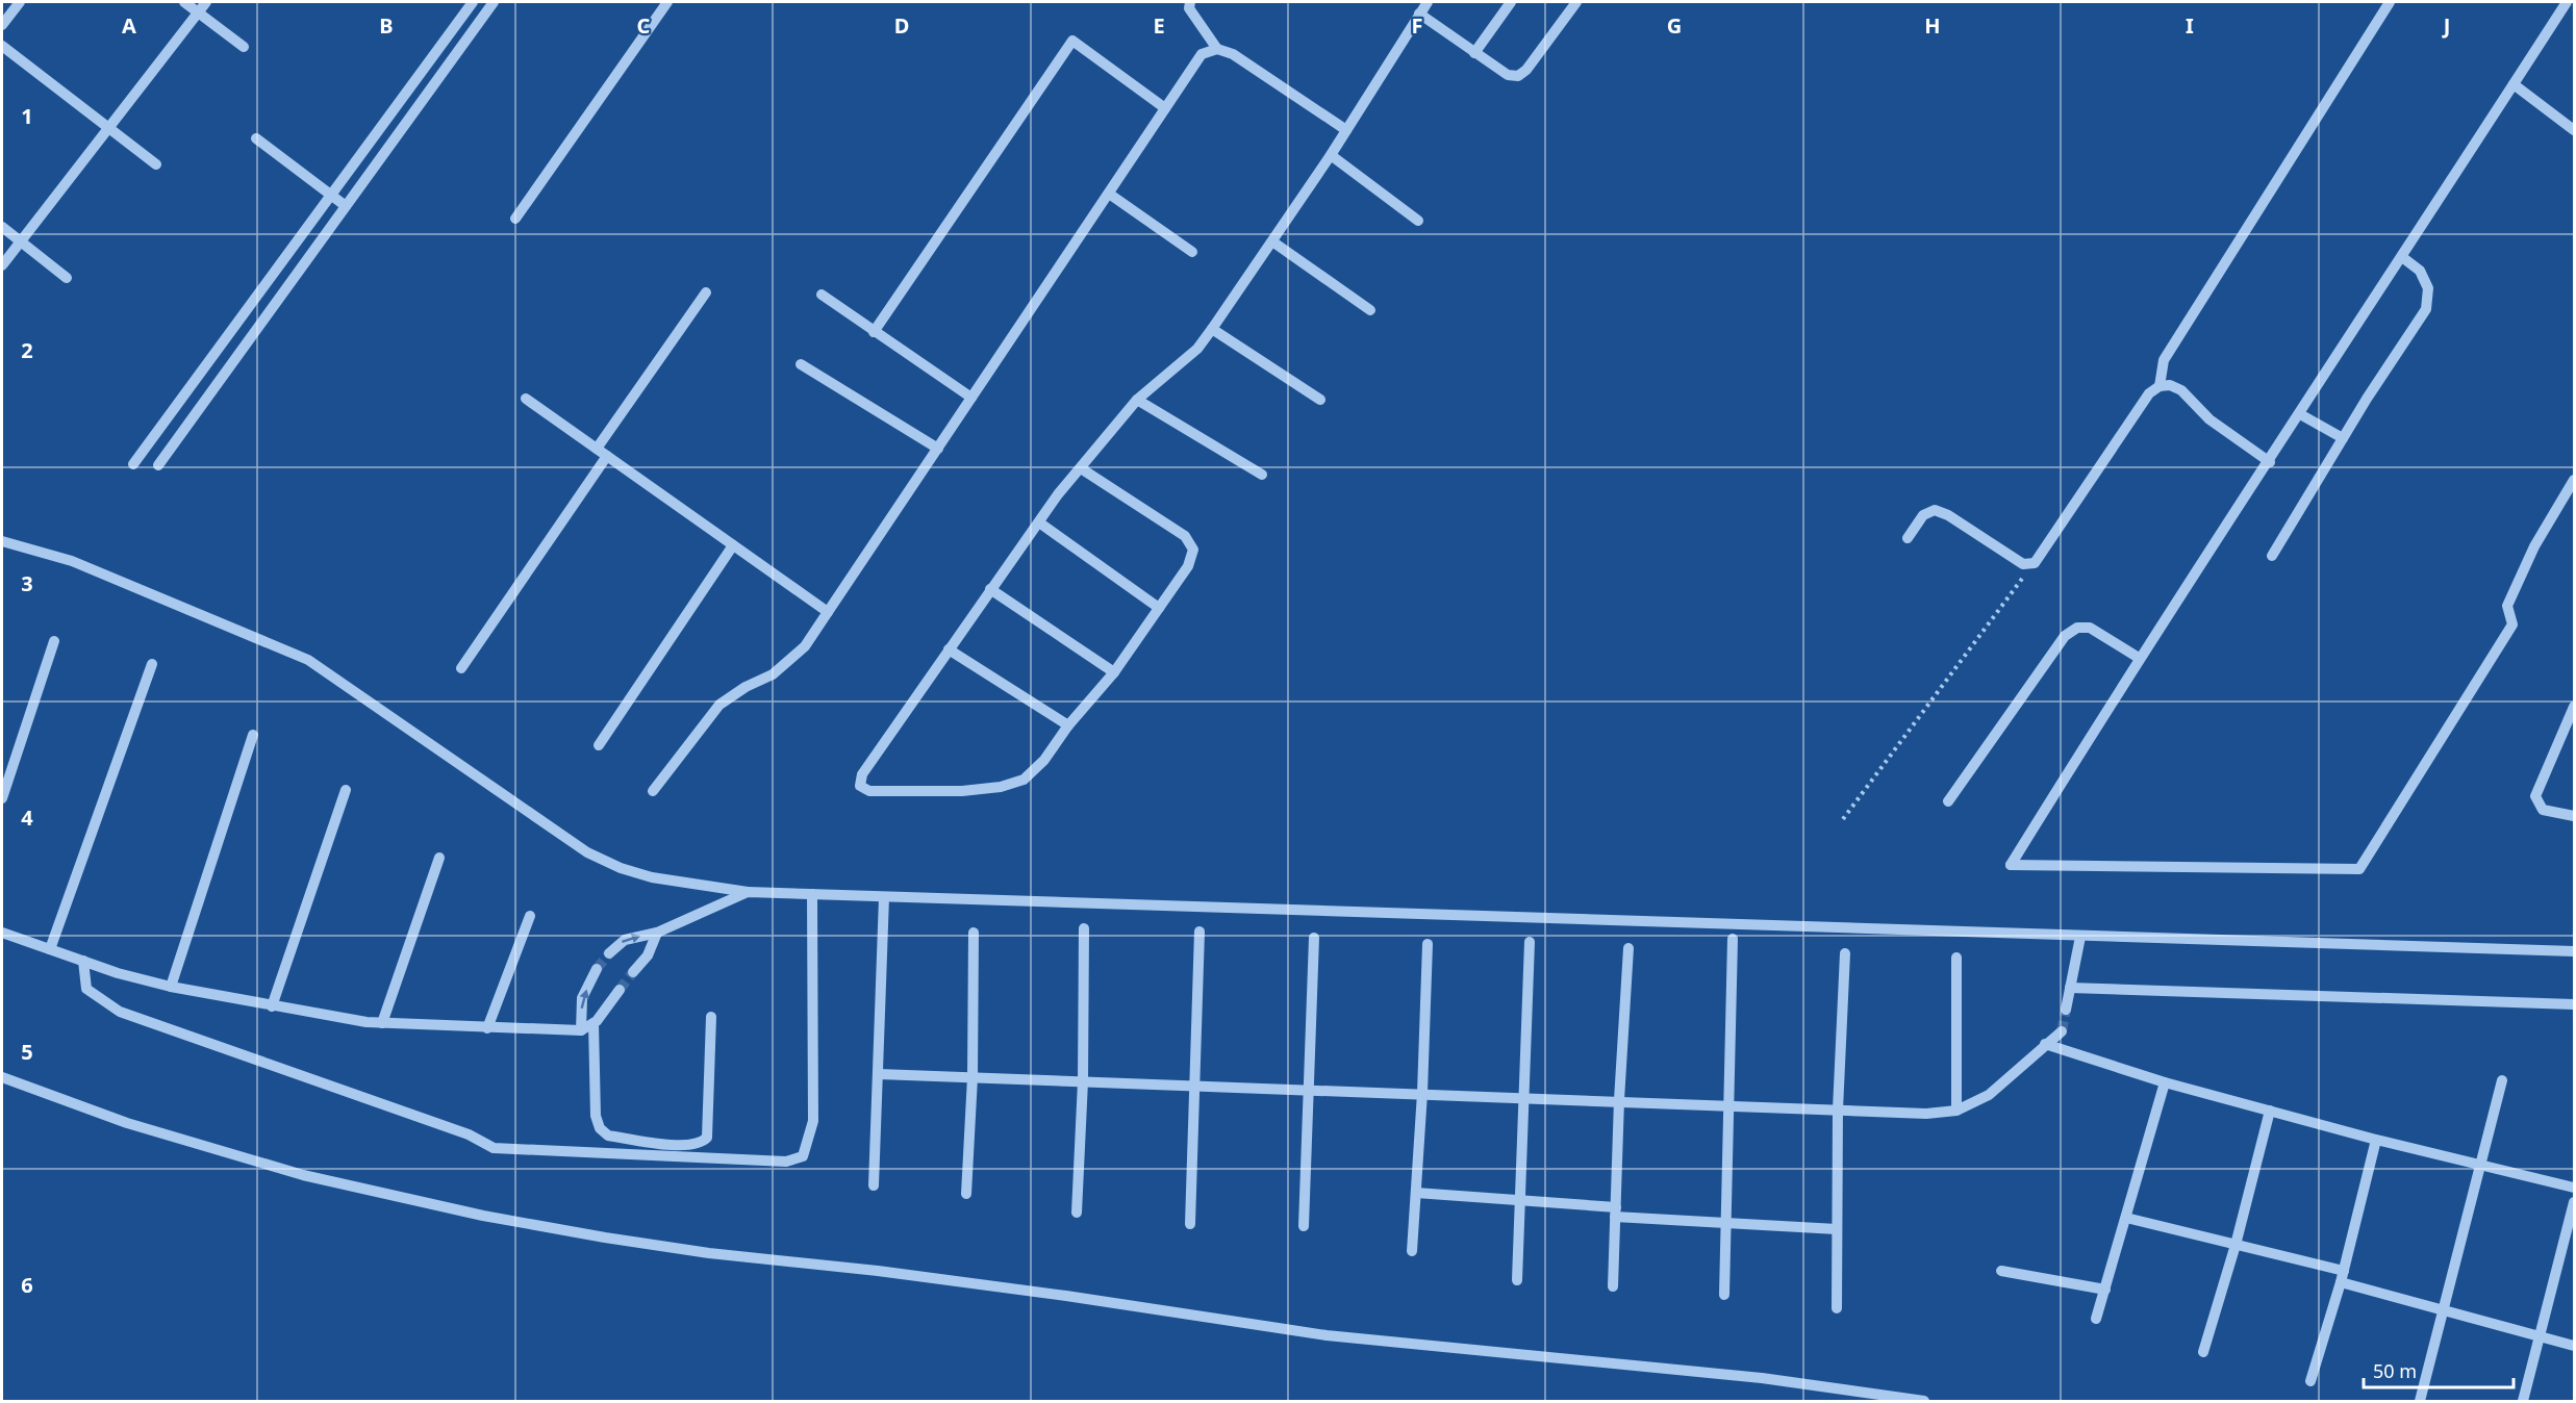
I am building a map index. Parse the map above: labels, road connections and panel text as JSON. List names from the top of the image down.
{
  "scale_bar": "50 m",
  "grid": {
    "columns": [
      "A",
      "B",
      "C",
      "D",
      "E",
      "F",
      "G",
      "H",
      "I",
      "J"
    ],
    "rows": [
      "1",
      "2",
      "3",
      "4",
      "5",
      "6"
    ]
  }
}
